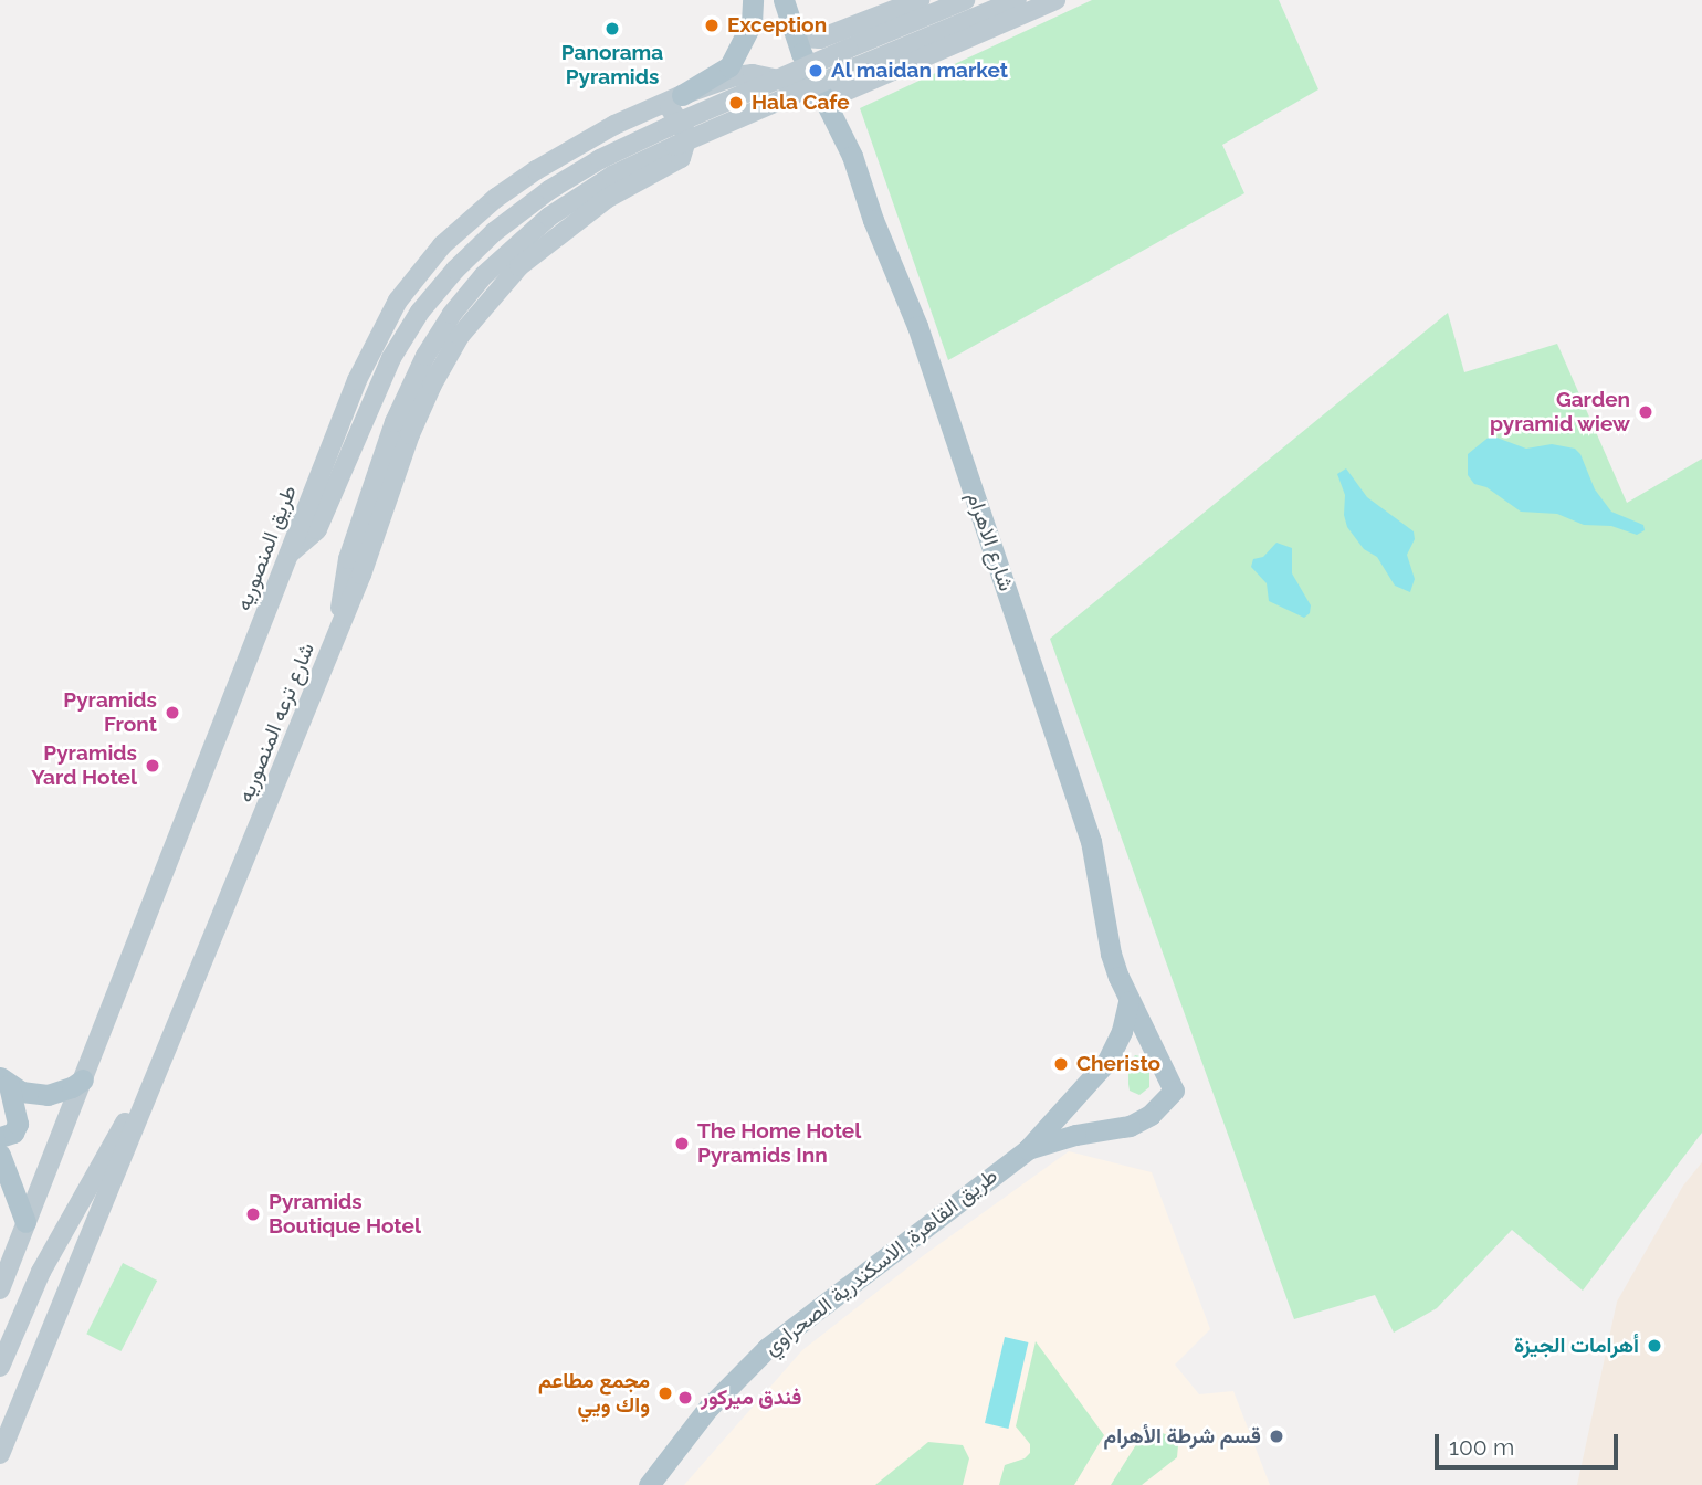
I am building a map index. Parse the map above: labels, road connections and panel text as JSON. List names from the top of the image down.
{
  "streets": {
    "main road": [
      "شارع الاهرام",
      "طريق المنصوريه",
      "شارع ترعه المنصوريه",
      "طريق القاهرة, الاسكندرية الصحراوي"
    ]
  },
  "crossings": [
    ["شارع الاهرام", "طريق المنصوريه"],
    ["شارع الاهرام", "طريق القاهرة, الاسكندرية الصحراوي"],
    ["طريق المنصوريه", "شارع ترعه المنصوريه"]
  ],
  "places": [
    "Exception",
    "Panorama Pyramids",
    "Al maidan market",
    "Hala Cafe",
    "Garden pyramid wiew",
    "Pyramids Front",
    "Pyramids Yard Hotel",
    "Cheristo",
    "The Home Hotel Pyramids Inn",
    "Pyramids Boutique Hotel",
    "أهرامات الجيزة",
    "مجمع مطاعم واك ويي",
    "فندق ميركور",
    "قسم شرطة الأهرام"
  ],
  "scale_bar": "100 m"
}
